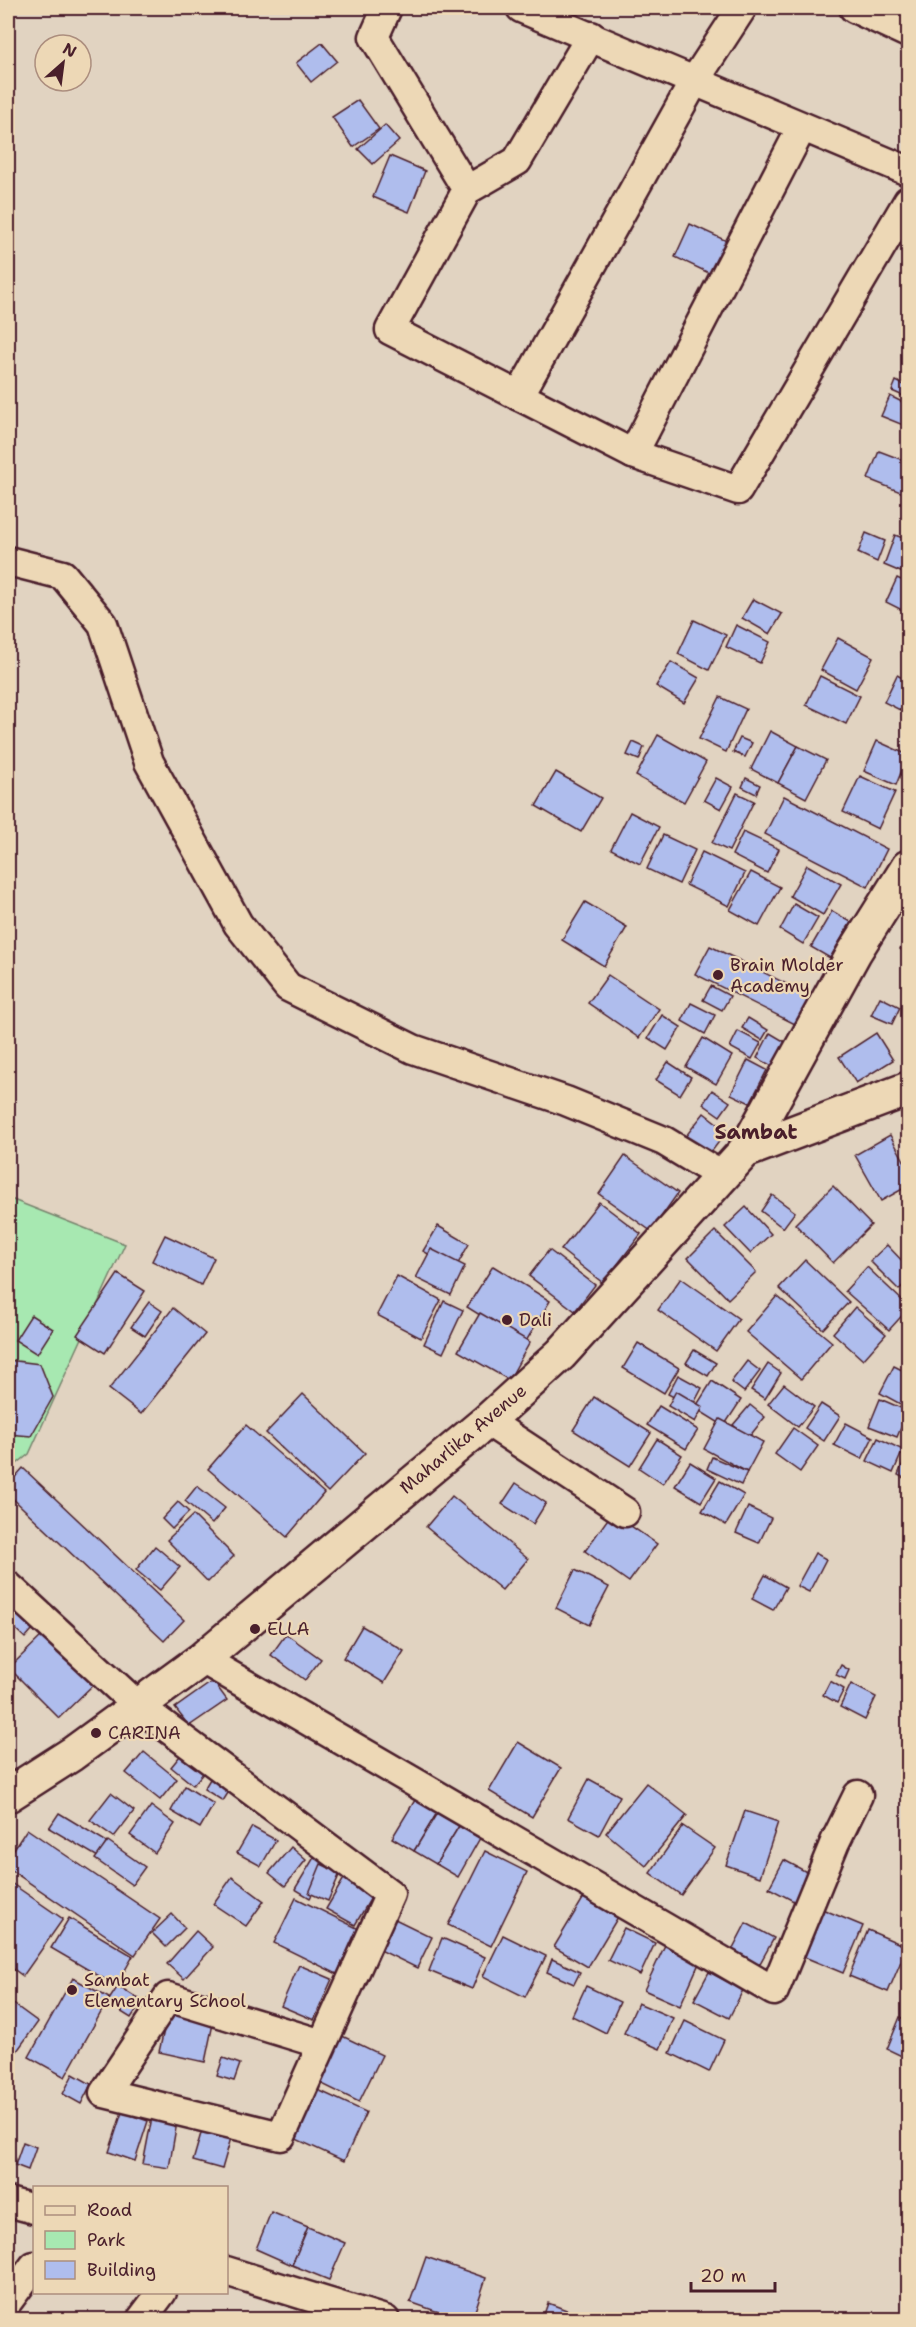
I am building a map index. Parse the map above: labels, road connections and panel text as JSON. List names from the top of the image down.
{
  "streets": {
    "main road": ["Maharlika Avenue"]
  },
  "districts": ["Sambat"],
  "places": [
    "Brain Molder Academy",
    "Dali",
    "ELLA",
    "CARINA",
    "Sambat Elementary School"
  ],
  "legend": ["Road", "Park", "Building"],
  "scale_bar": "20 m",
  "north": "top right"
}
